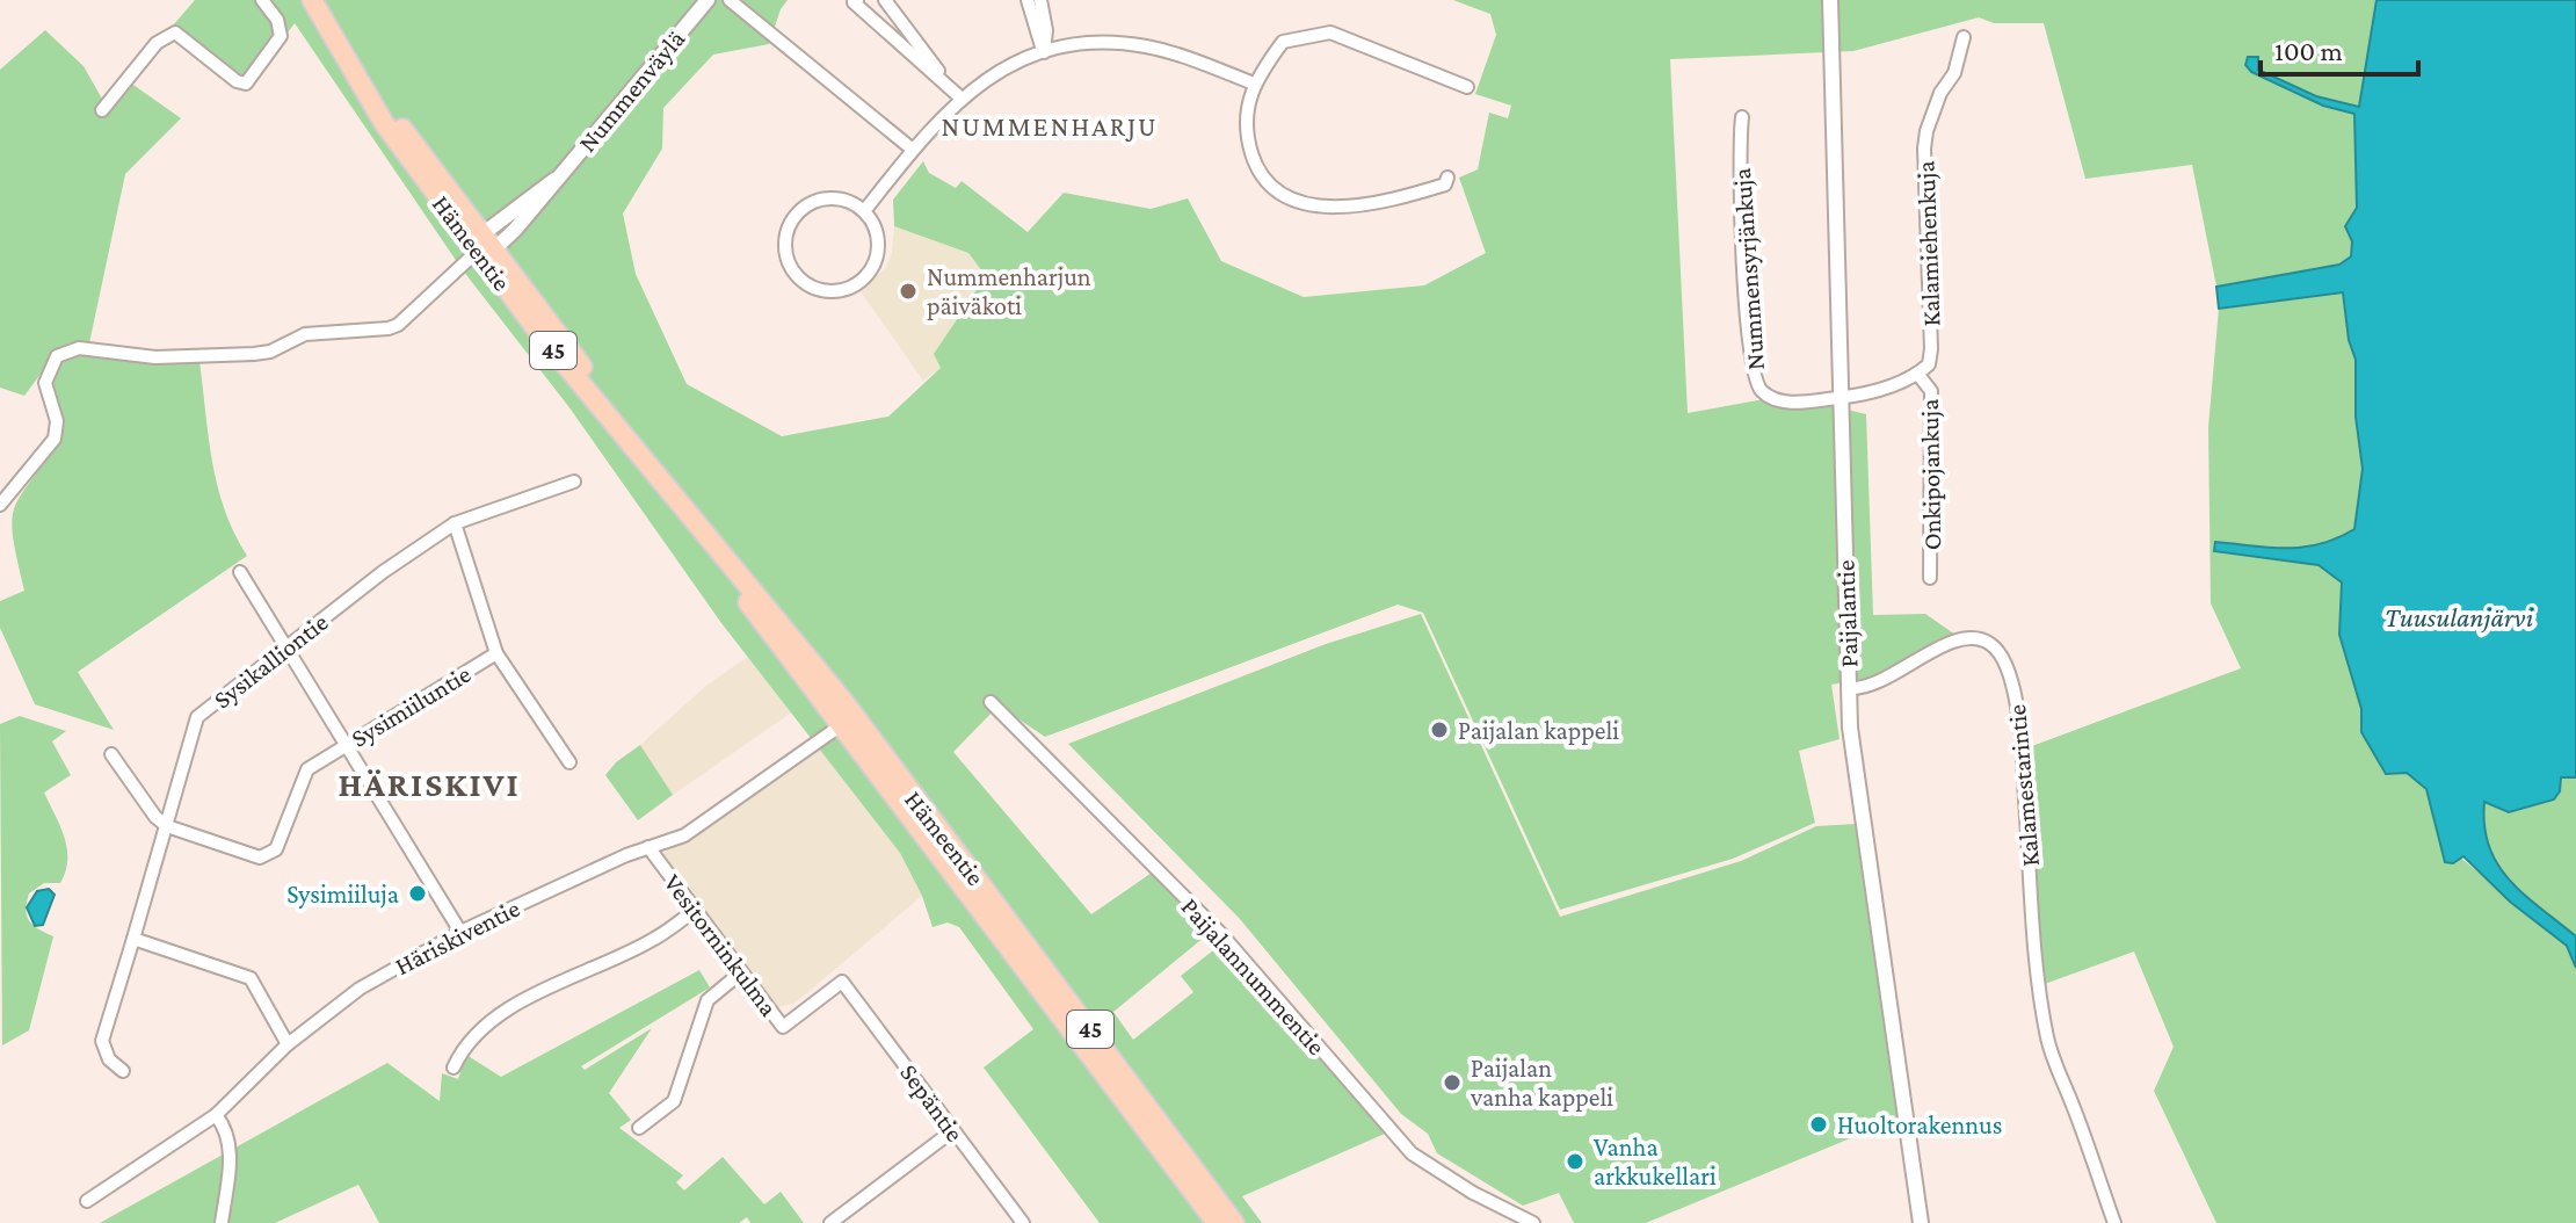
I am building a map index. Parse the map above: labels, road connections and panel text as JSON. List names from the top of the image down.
{
  "streets": {
    "main road": ["Hämeentie", "45"],
    "street": [
      "Nummenväylä",
      "Kalamiehenkuja",
      "Nummensyrjänkuja",
      "Onkipojankuja",
      "Paijalantie",
      "Sysikalliontie",
      "Sysimiiluntie",
      "Kalamestarintie",
      "Häriskiventie",
      "Vesitorninkulma",
      "Paijalannummentie",
      "Sepäntie"
    ]
  },
  "crossings": [
    ["Nummenväylä", "Hämeentie"],
    ["Hämeentie", "Häriskiventie"],
    ["Kalamiehenkuja", "Onkipojankuja"],
    ["Nummensyrjänkuja", "Paijalantie"],
    ["Paijalantie", "Kalamestarintie"],
    ["Sysikalliontie", "Sysimiiluntie"],
    ["Häriskiventie", "Vesitorninkulma"],
    ["Vesitorninkulma", "Sepäntie"]
  ],
  "districts": ["NUMMENHARJU", "HÄRISKIVI"],
  "water": ["Tuusulanjärvi"],
  "places": [
    "Nummenharjun päiväkoti",
    "Paijalan kappeli",
    "Sysimiiluja",
    "Paijalan vanha kappeli",
    "Huoltorakennus",
    "Vanha arkkukellari"
  ],
  "scale_bar": "100 m"
}
